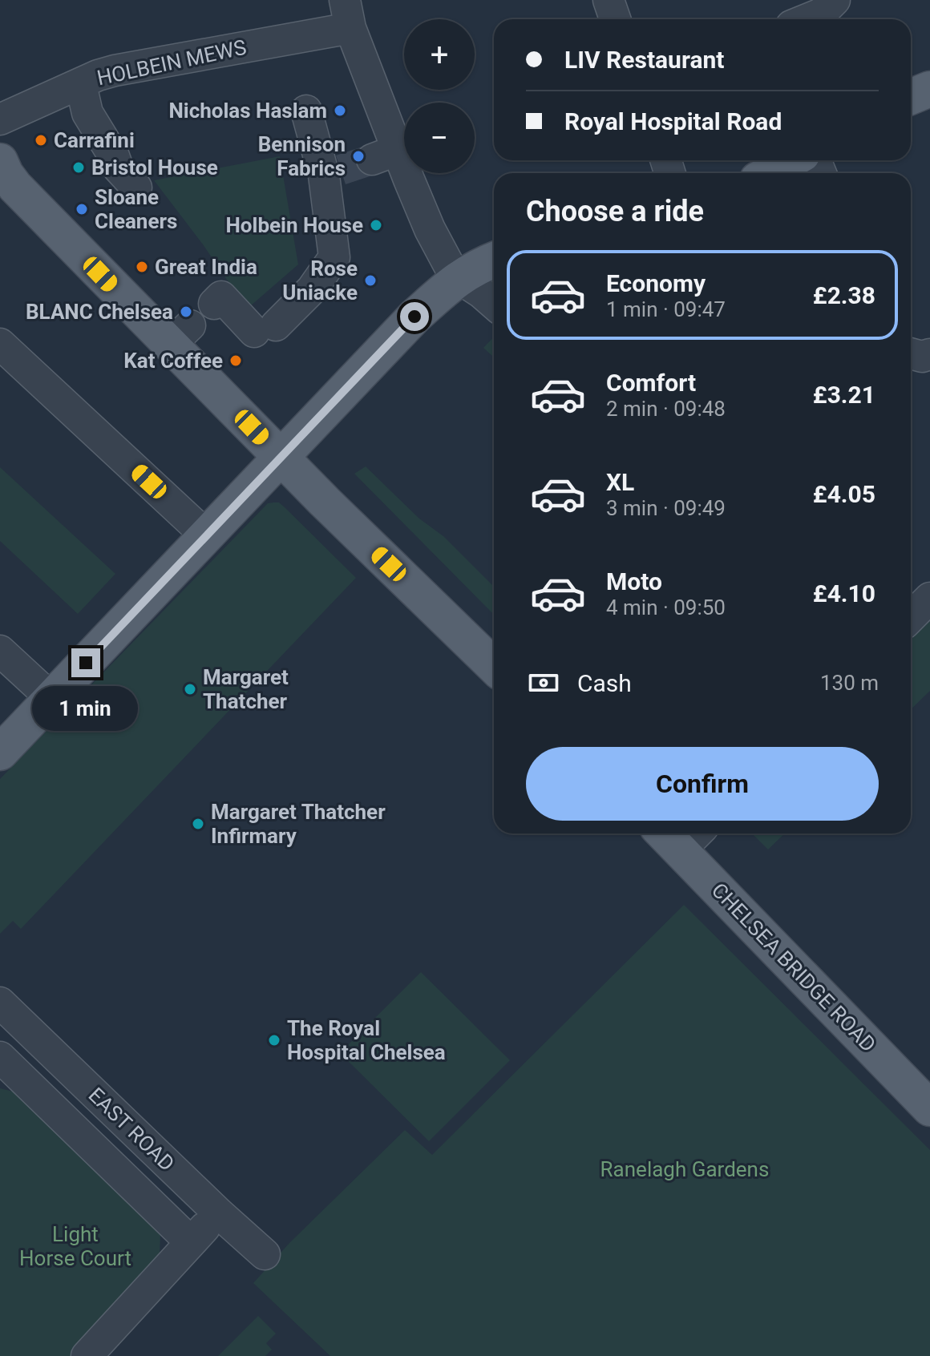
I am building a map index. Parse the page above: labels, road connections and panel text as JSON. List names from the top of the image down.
{
  "streets": {
    "main road": ["CHELSEA BRIDGE ROAD"],
    "street": ["HOLBEIN MEWS", "EAST ROAD"]
  },
  "parks": ["Ranelagh Gardens", "Light Horse Court"],
  "places": [
    "Nicholas Haslam",
    "Carrafini",
    "Bennison Fabrics",
    "Bristol House",
    "Sloane Cleaners",
    "Holbein House",
    "Great India",
    "Rose Uniacke",
    "BLANC Chelsea",
    "Kat Coffee",
    "Margaret Thatcher",
    "Margaret Thatcher Infirmary",
    "The Royal Hospital Chelsea"
  ],
  "page": {
    "map_buttons": ["+", "−"],
    "banner": ["LIV Restaurant", "Royal Hospital Road"],
    "heading": "Choose a ride",
    "list": [
      {
        "name": "Economy",
        "note": "1 min · 09:47",
        "value": "£2.38"
      },
      {
        "name": "Comfort",
        "note": "2 min · 09:48",
        "value": "£3.21"
      },
      {
        "name": "XL",
        "note": "3 min · 09:49",
        "value": "£4.05"
      },
      {
        "name": "Moto",
        "note": "4 min · 09:50",
        "value": "£4.10"
      }
    ],
    "pay": ["Cash", "130 m"],
    "bubble": "1 min",
    "buttons": "Confirm"
  }
}
